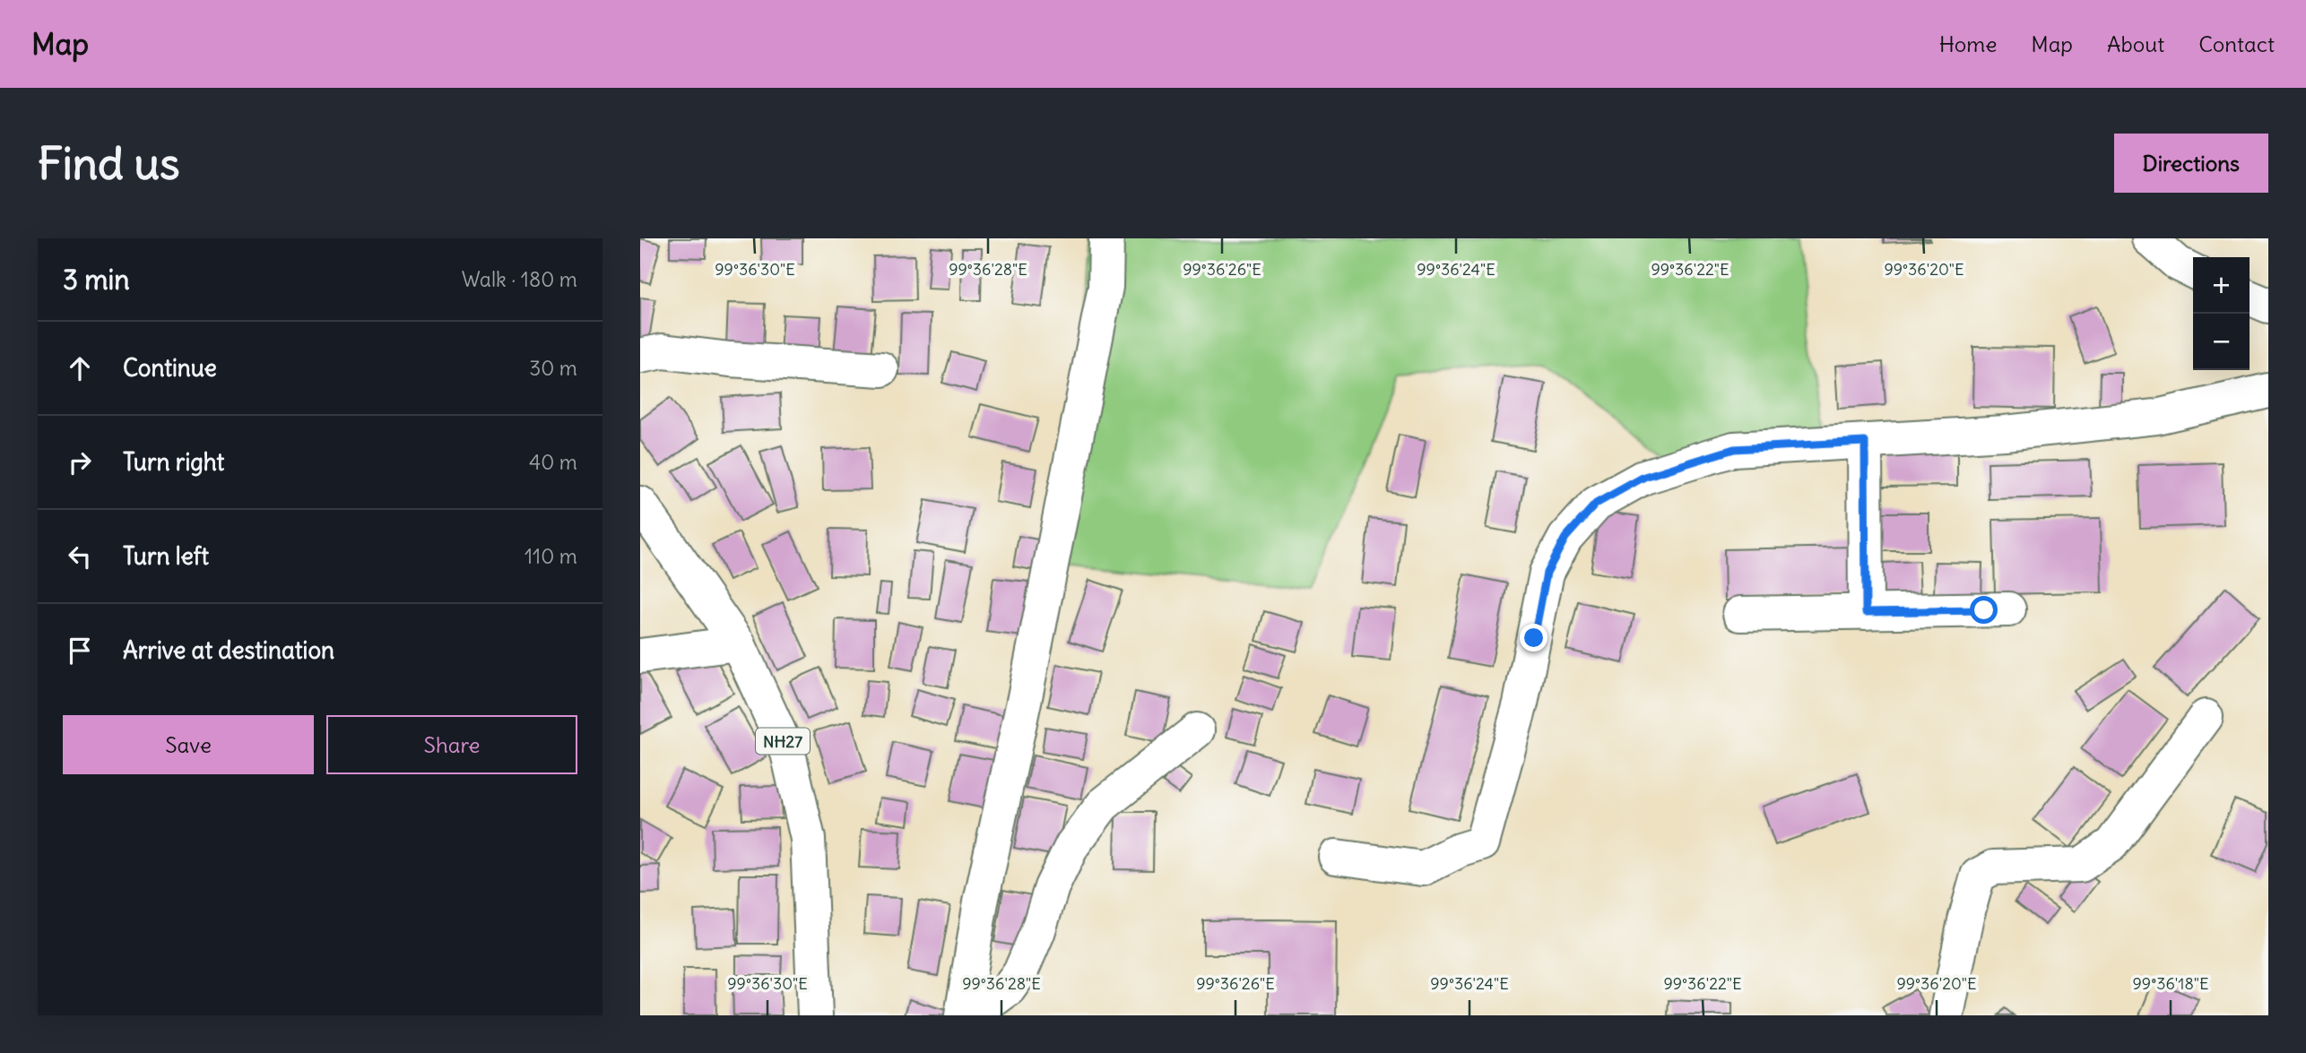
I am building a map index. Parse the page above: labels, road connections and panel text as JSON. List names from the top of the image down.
{
  "streets": {
    "main road": ["NH27"]
  },
  "page": {
    "header": "Map",
    "nav": [
      "Home",
      "Map",
      "About",
      "Contact"
    ],
    "buttons": [
      "Directions",
      ["Save", "Share"]
    ],
    "title": "Find us",
    "heading": ["3 min", "Walk · 180 m"],
    "map_buttons": ["+", "−"],
    "list": [
      ["Continue", "30 m"],
      ["Turn right", "40 m"],
      ["Turn left", "110 m"],
      "Arrive at destination"
    ]
  },
  "coordinates": [
    "99°36'30\"E",
    "99°36'28\"E",
    "99°36'26\"E",
    "99°36'24\"E",
    "99°36'22\"E",
    "99°36'20\"E",
    "99°36'18\"E"
  ]
}
